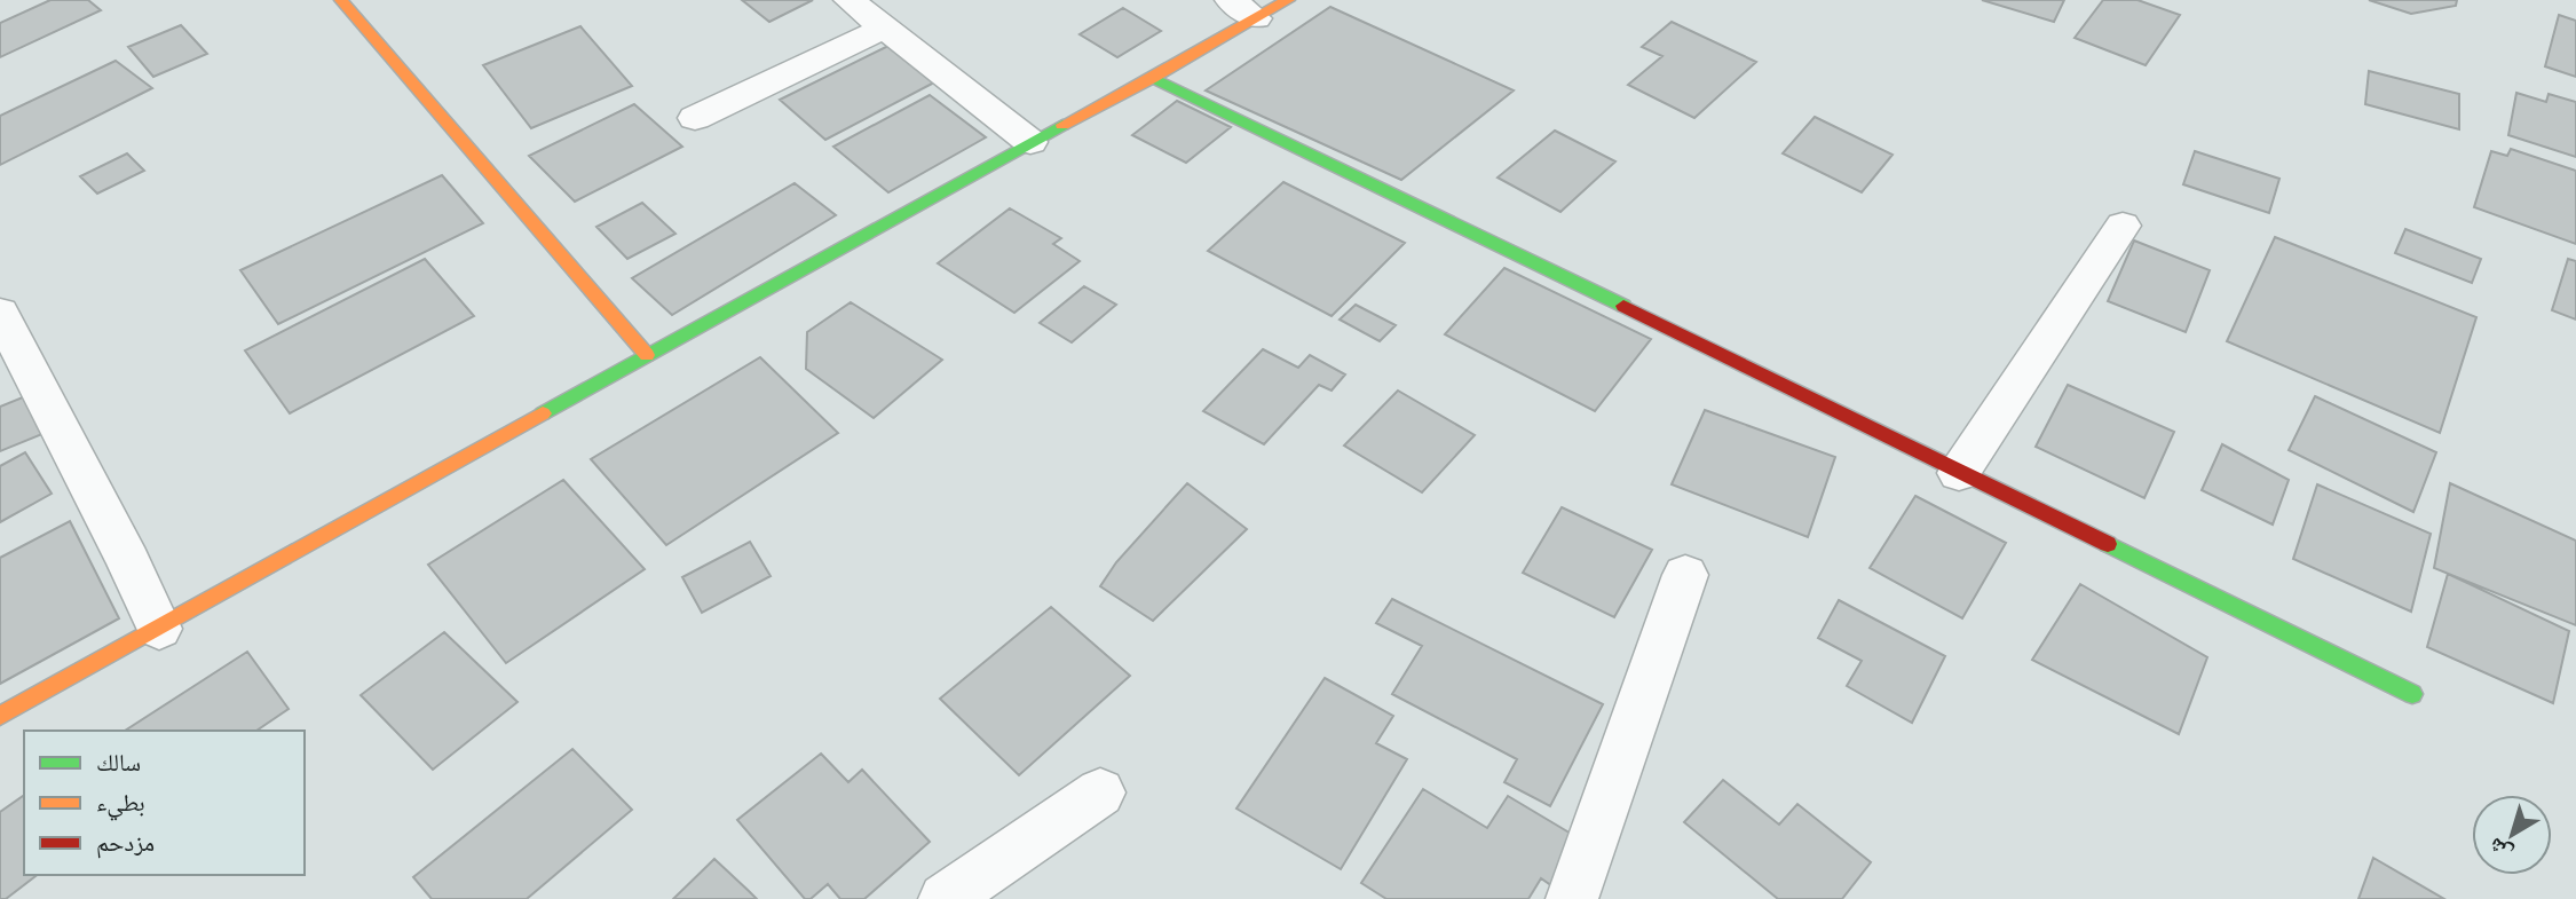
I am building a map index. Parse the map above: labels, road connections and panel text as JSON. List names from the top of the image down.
{
  "legend": ["سالك", "بطيء", "مزدحم"],
  "north": "bottom left"
}
